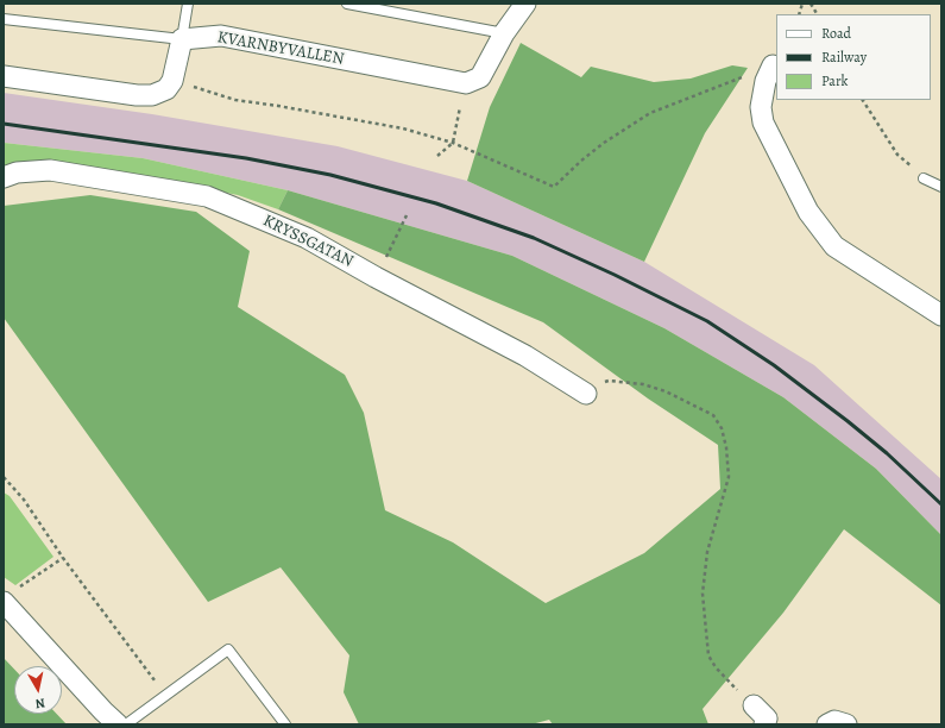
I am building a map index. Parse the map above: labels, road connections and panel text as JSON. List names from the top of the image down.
{
  "streets": {
    "street": ["KVARNBYVALLEN", "KRYSSGATAN"]
  },
  "legend": ["Road", "Railway", "Park"],
  "north": "bottom"
}
